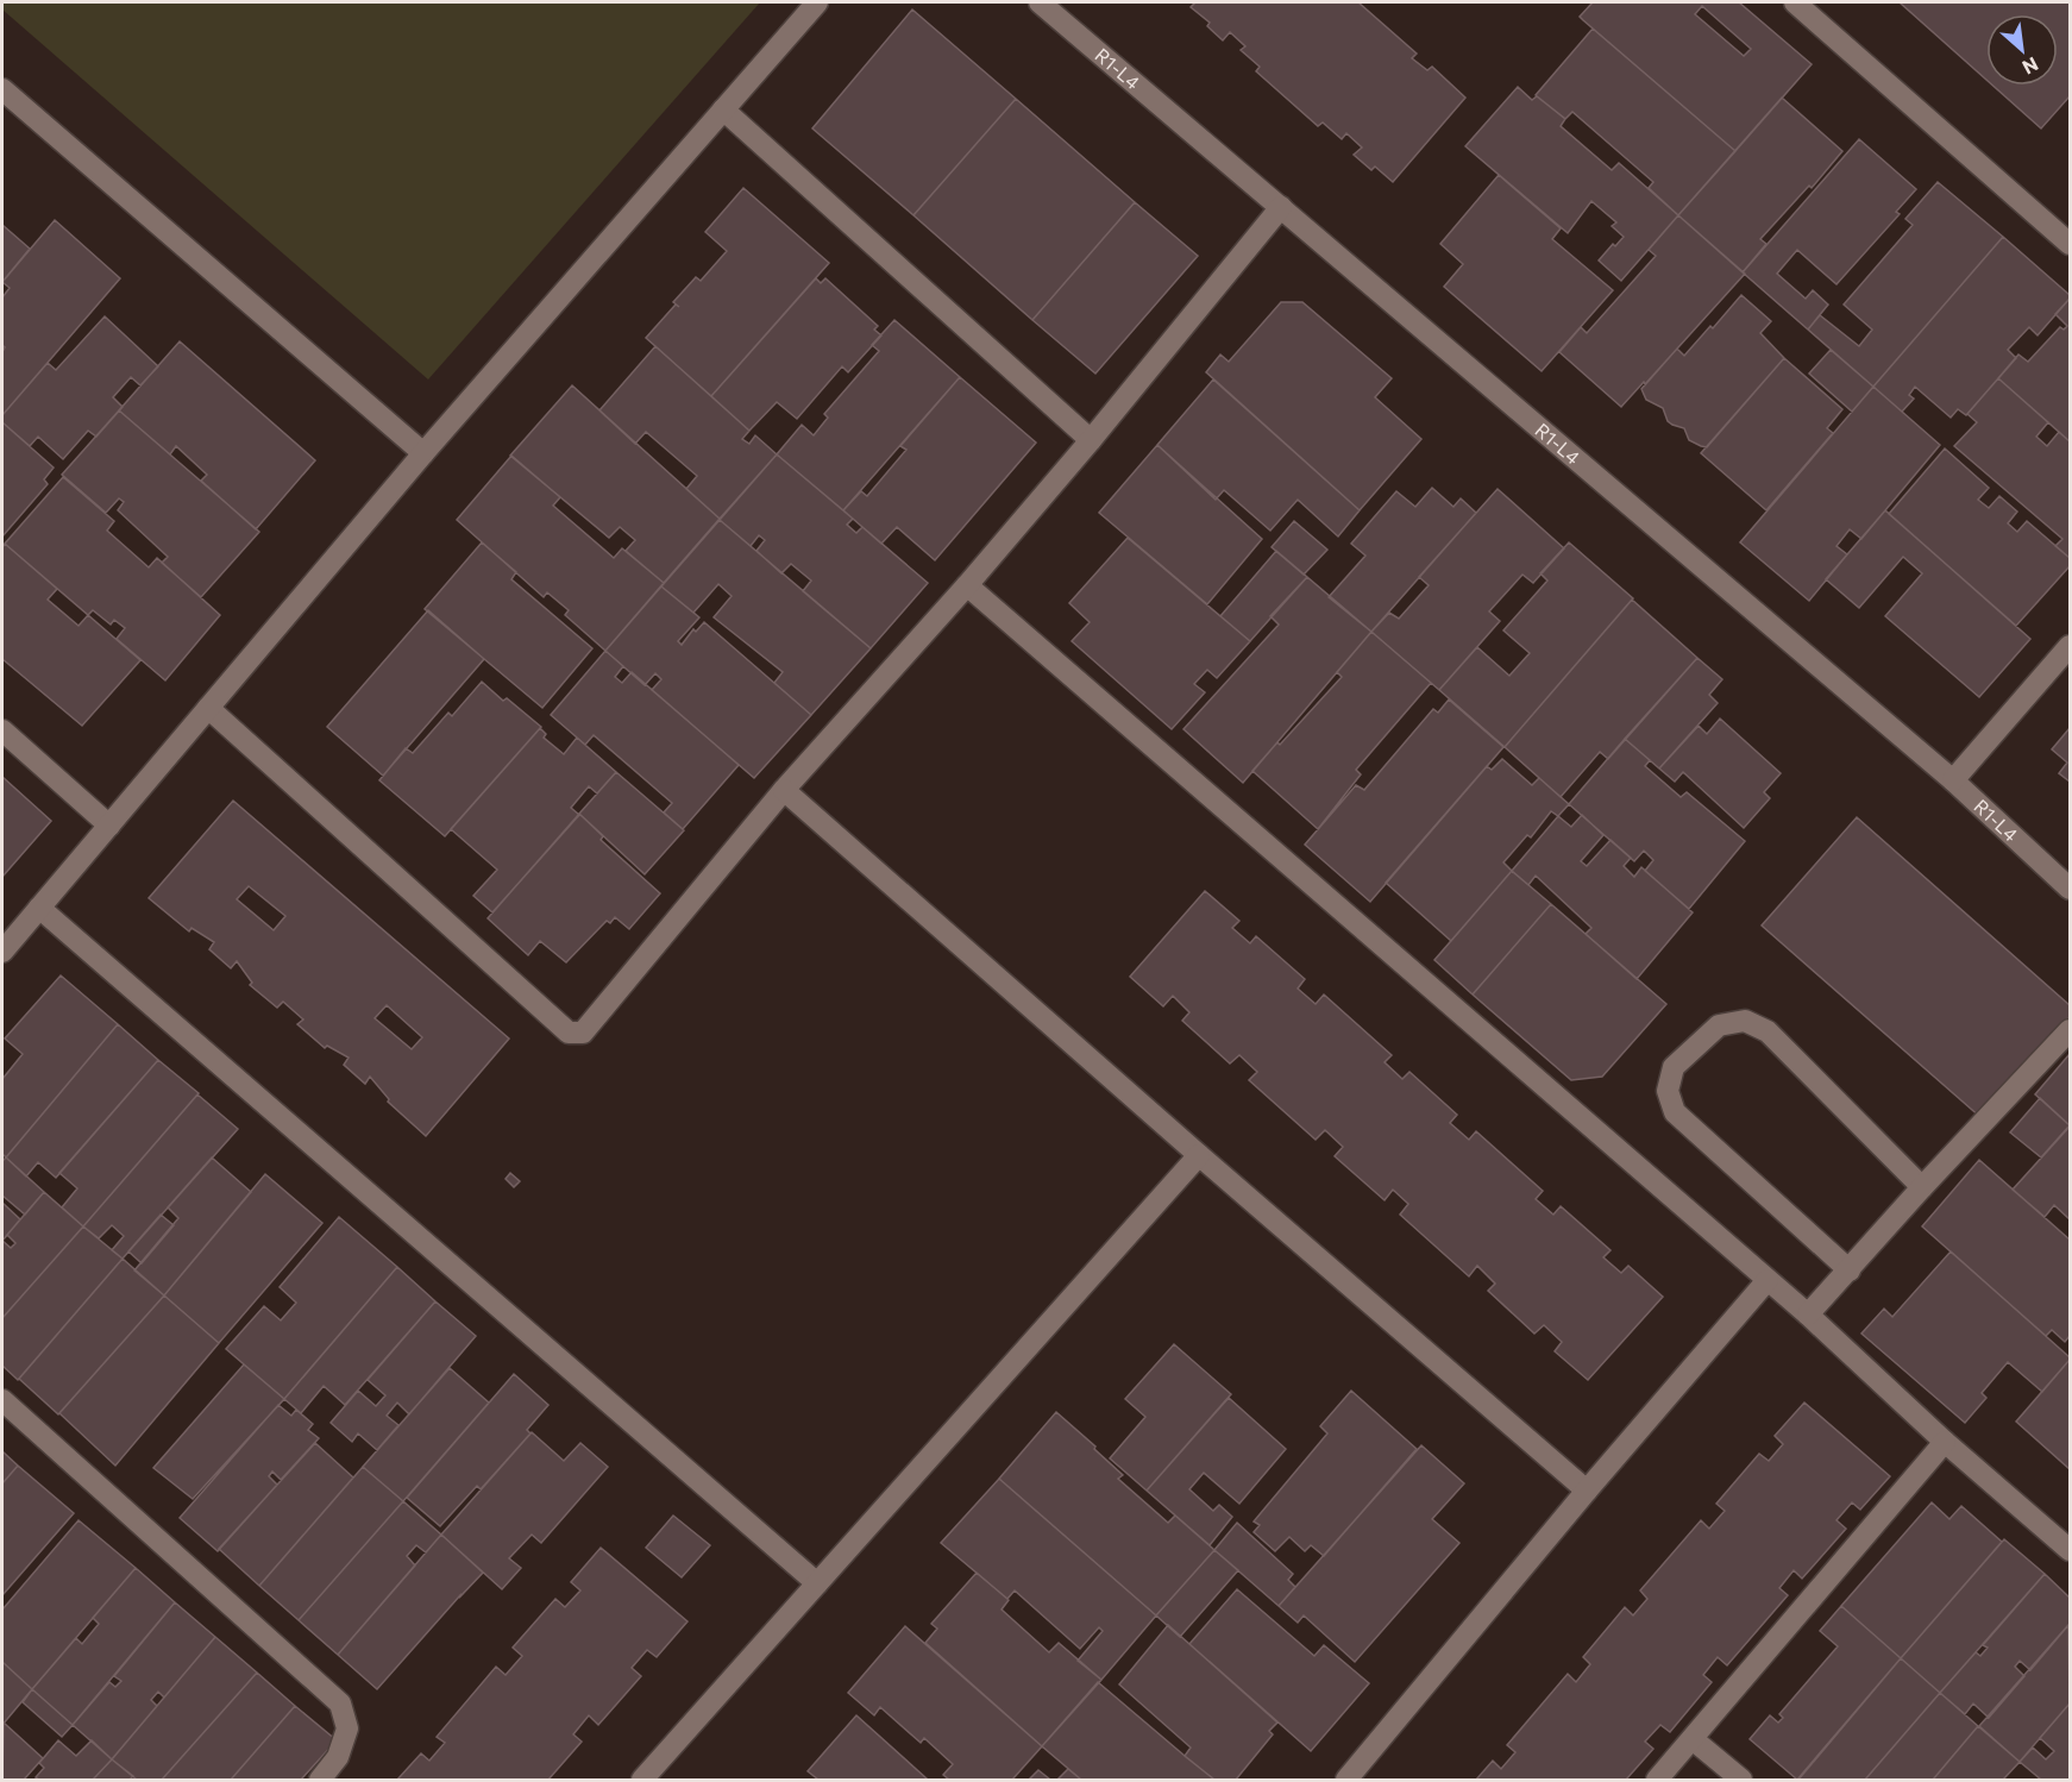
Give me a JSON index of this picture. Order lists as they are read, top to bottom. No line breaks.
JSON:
{"streets":{"street":["R1-L4"]},"north":"bottom right"}
